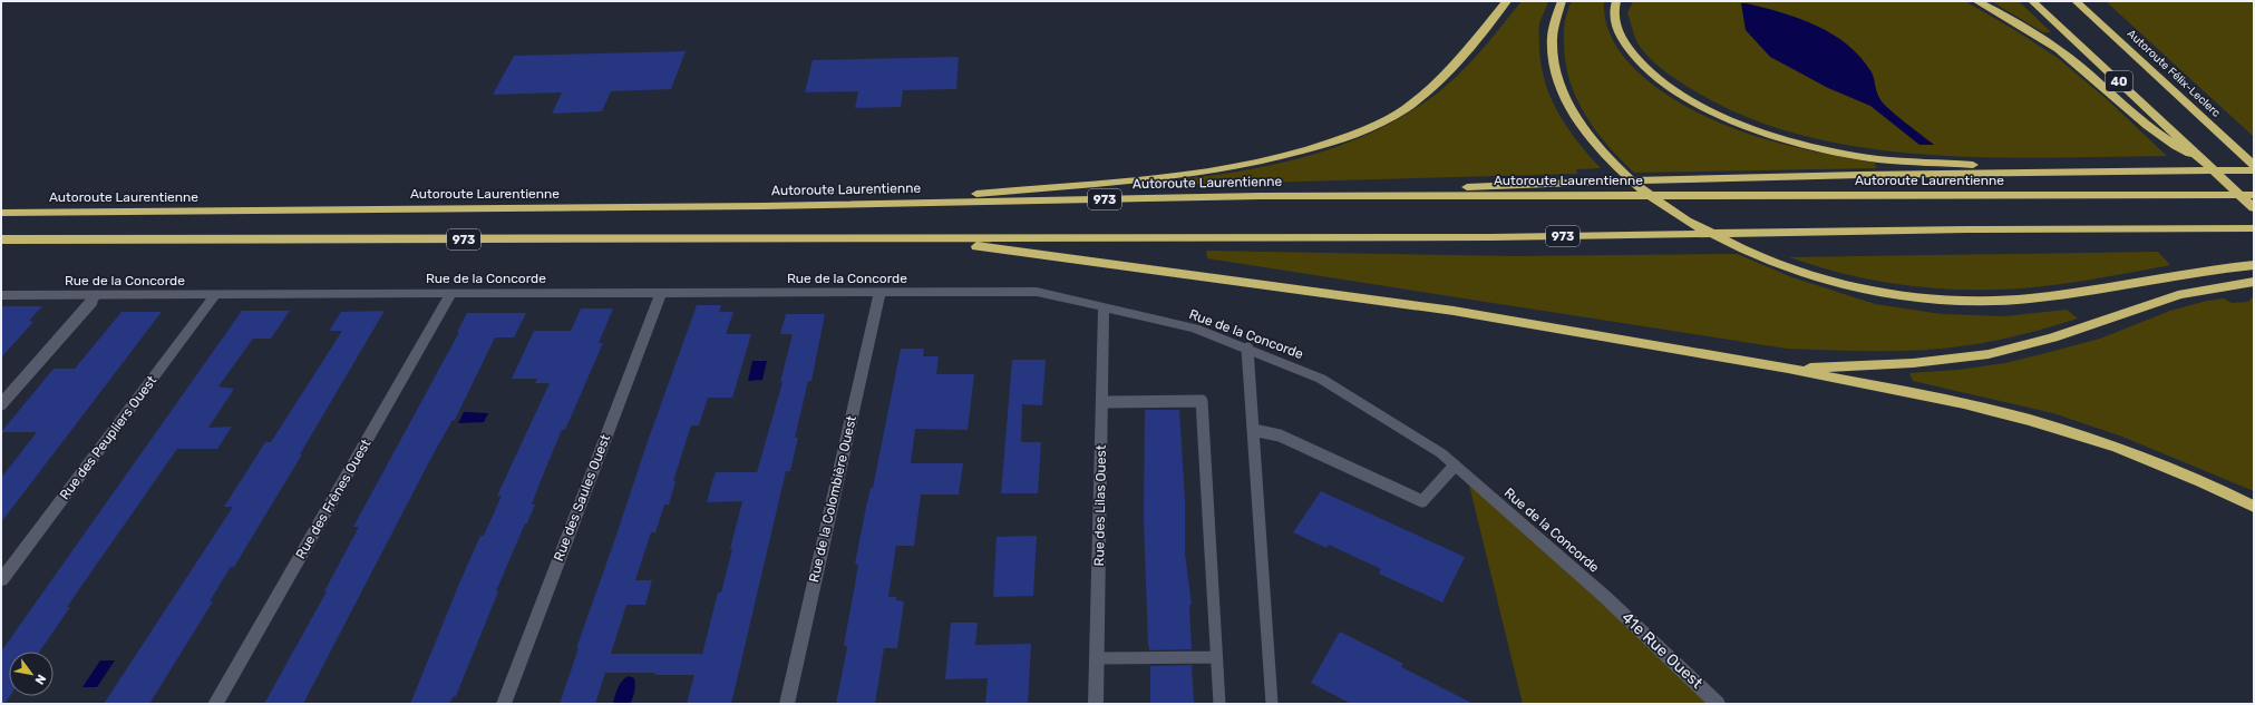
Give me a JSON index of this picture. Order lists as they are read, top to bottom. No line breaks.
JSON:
{"streets":{"highway":["Autoroute Félix-Leclerc","40","Autoroute Laurentienne","973"],"street":["Rue de la Concorde","Rue des Peupliers Ouest","Rue des Saules Ouest","Rue des Frênes Ouest","Rue de la Colombière Ouest","Rue des Lilas Ouest","41e Rue Ouest"]},"crossings":[["Rue de la Concorde","Rue des Peupliers Ouest"],["Rue de la Concorde","Rue des Saules Ouest"],["Rue de la Concorde","Rue des Frênes Ouest"],["Rue de la Concorde","Rue de la Colombière Ouest"],["Rue de la Concorde","Rue des Lilas Ouest"],["Rue de la Concorde","41e Rue Ouest"]],"north":"bottom right"}
